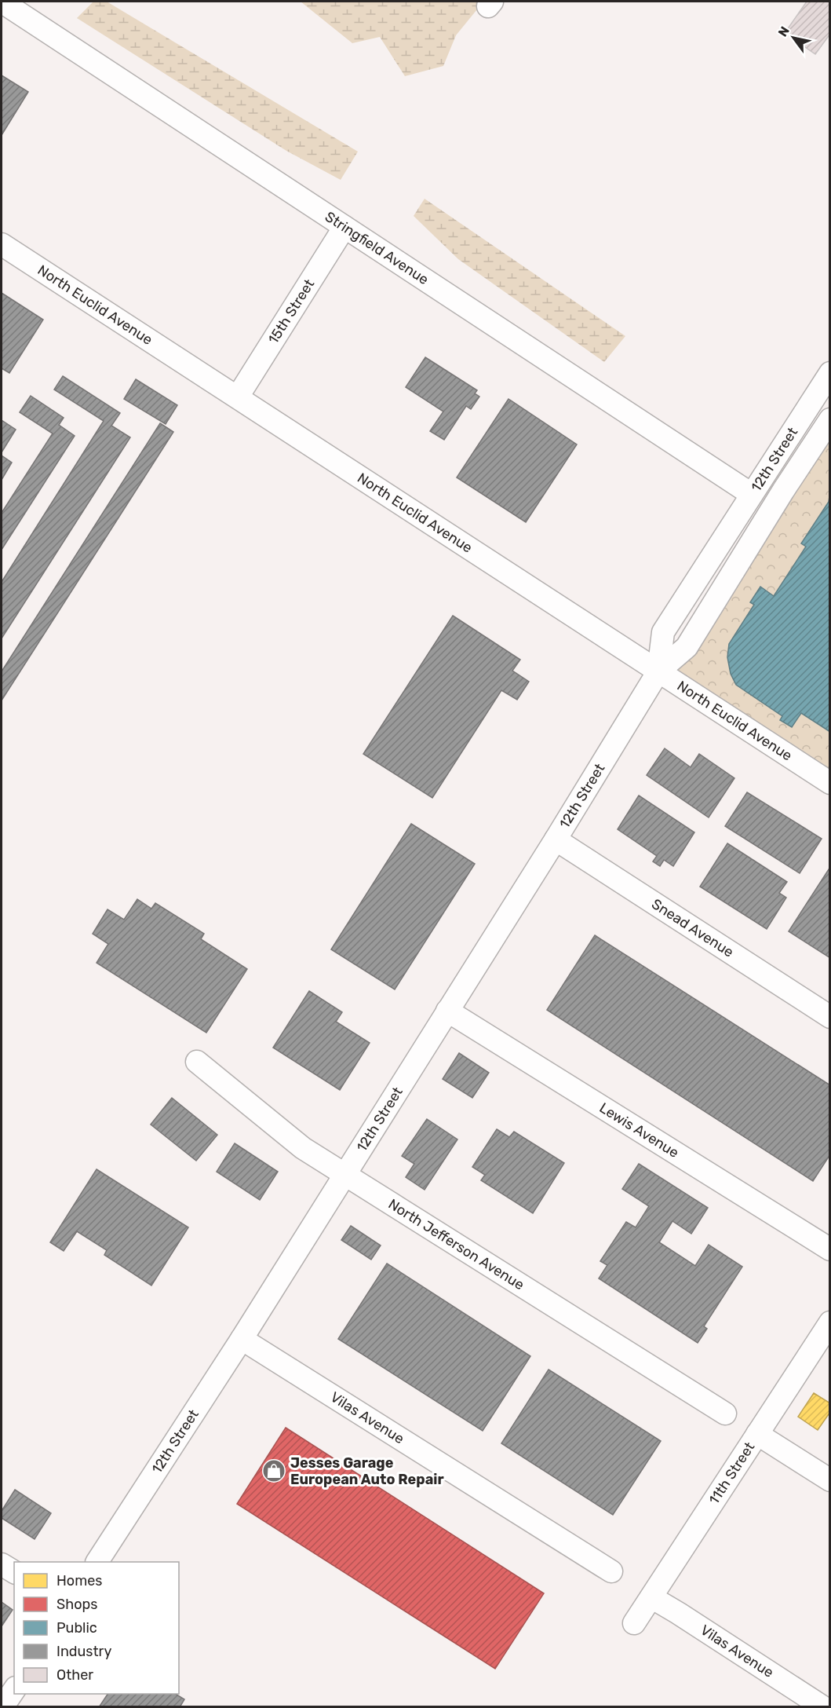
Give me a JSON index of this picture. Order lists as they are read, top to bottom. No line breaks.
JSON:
{"streets":{"street":["Stringfield Avenue","North Euclid Avenue","15th Street","12th Street","Snead Avenue","Lewis Avenue","North Jefferson Avenue","Vilas Avenue","11th Street"]},"crossings":[["Stringfield Avenue","15th Street"],["Stringfield Avenue","12th Street"],["North Euclid Avenue","15th Street"],["North Euclid Avenue","12th Street"],["12th Street","Snead Avenue"],["12th Street","Lewis Avenue"],["12th Street","North Jefferson Avenue"],["12th Street","Vilas Avenue"],["Vilas Avenue","11th Street"]],"places":{"shop":["Jesses Garage European Auto Repair"]},"legend":["Homes","Shops","Public","Industry","Other"],"north":"top left"}
